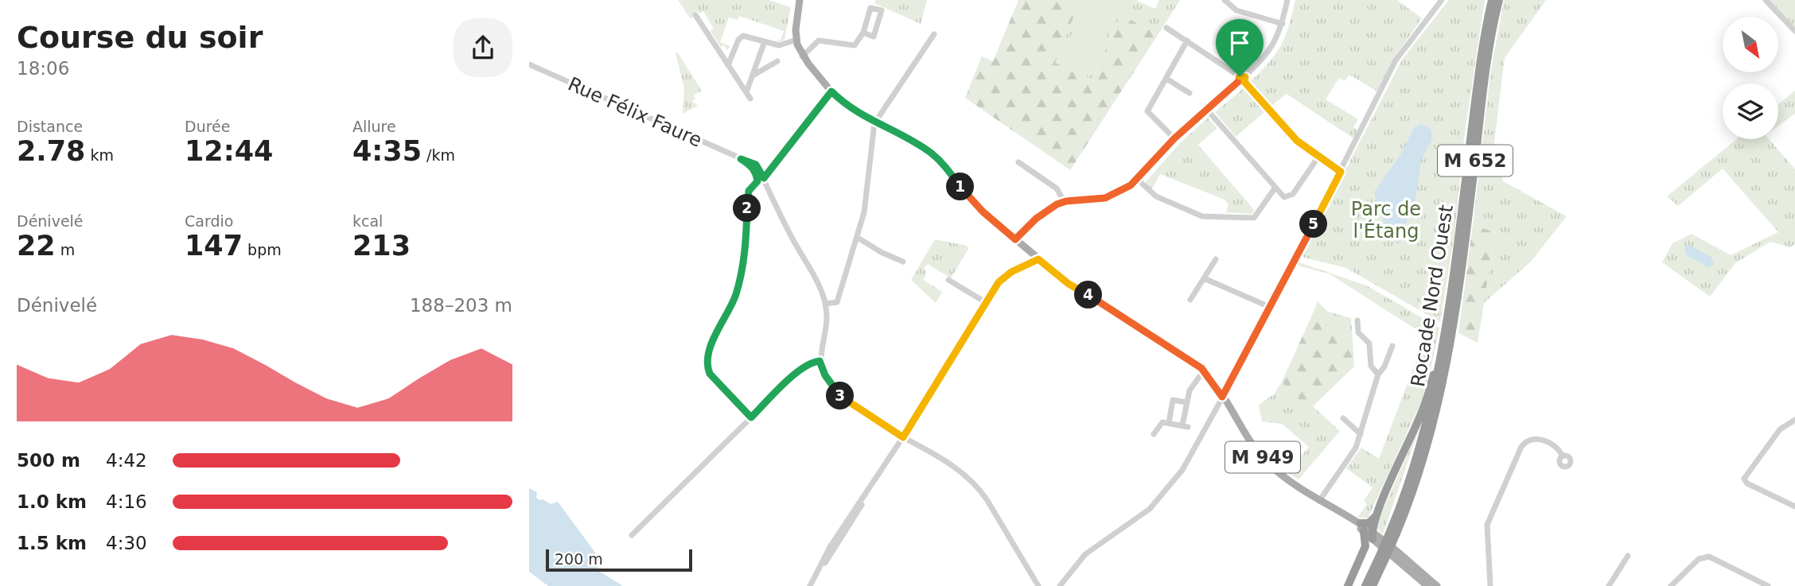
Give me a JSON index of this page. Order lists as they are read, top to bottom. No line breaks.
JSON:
{"streets":{"highway":["M 652","Rocade Nord Ouest"],"main road":["M 949"],"street":["Rue Félix Faure"]},"parks":["Parc de l'Étang"],"scale_bar":"200 m","north":"bottom right","page":{"heading":["Course du soir","18:06"],"stats":[["Distance","2.78 km"],["Durée","12:44"],["Allure","4:35 /km"],["Dénivelé","22 m"],["Cardio","147 bpm"],["kcal","213"]],"pins":["1","2","5","4","3"],"chart":["Dénivelé","188–203 m"],"list":[{"name":"500 m","note":"4:42"},{"name":"1.0 km","note":"4:16"},{"name":"1.5 km","note":"4:30"}],"scale":"200 m"}}
